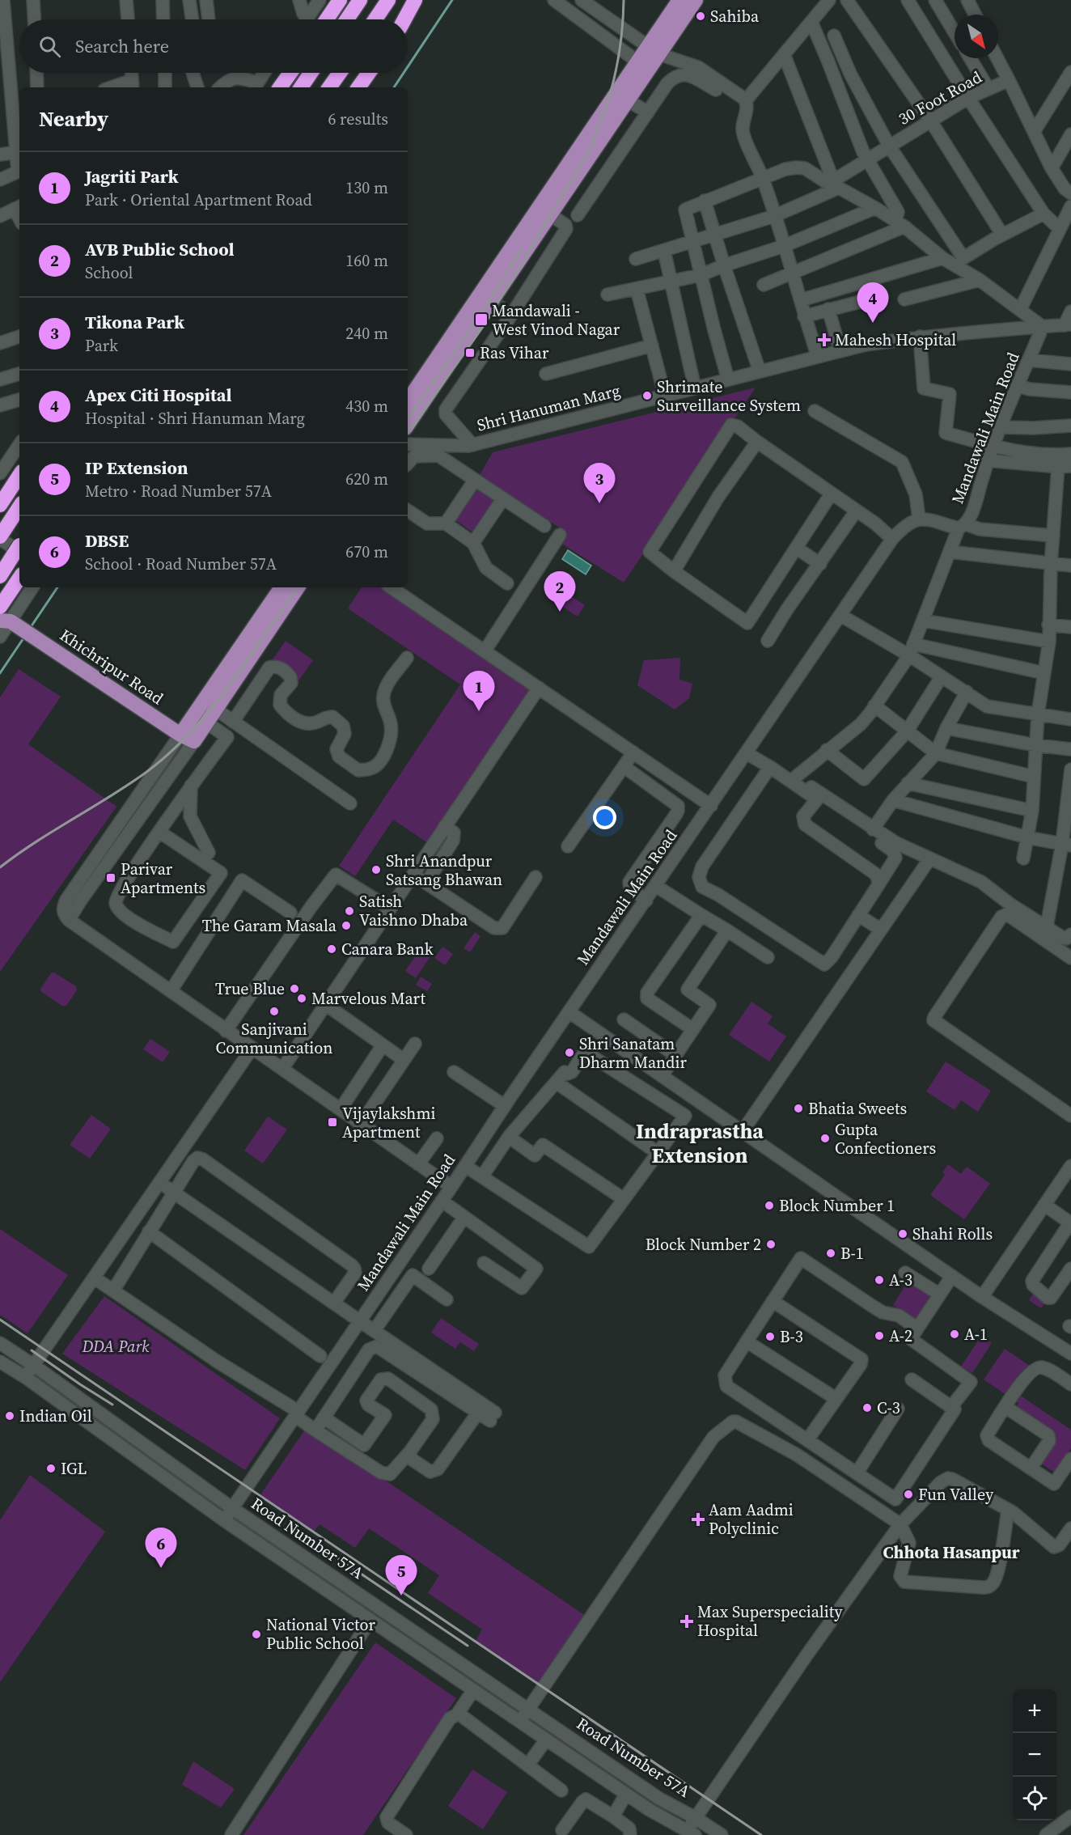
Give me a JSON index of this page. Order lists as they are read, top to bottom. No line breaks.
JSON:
{"streets":{"main road":["Khichripur Road"],"street":["30 Foot Road","Shri Hanuman Marg","Mandawali Main Road","Road Number 57A"]},"crossings":[["Shri Hanuman Marg","Mandawali Main Road"],["Mandawali Main Road","Road Number 57A"]],"districts":["Indraprastha Extension","Chhota Hasanpur"],"parks":["DDA Park"],"places":{"other":["Sahiba","Shrimate Surveillance System","Shri Anandpur Satsang Bhawan","Satish Vaishno Dhaba","The Garam Masala","Canara Bank","True Blue","Marvelous Mart","Sanjivani Communication","Shri Sanatam Dharm Mandir","Bhatia Sweets","Gupta Confectioners","Block Number 1","Shahi Rolls","Block Number 2","B-1","A-3","A-1","A-2","B-3","C-3","Indian Oil","IGL","Fun Valley","National Victor Public School"],"transit":["Mandawali - West Vinod Nagar","Ras Vihar","Parivar Apartments","Vijaylakshmi Apartment"],"health":["Mahesh Hospital","Aam Aadmi Polyclinic","Max Superspeciality Hospital"]},"north":"bottom right","page":{"search":"Search here","heading":["Nearby","6 results"],"list":[{"mark":"1","name":"Jagriti Park","note":"Park · Oriental Apartment Road","value":"130 m"},{"mark":"2","name":"AVB Public School","note":"School","value":"160 m"},{"mark":"3","name":"Tikona Park","note":"Park","value":"240 m"},{"mark":"4","name":"Apex Citi Hospital","note":"Hospital · Shri Hanuman Marg","value":"430 m"},{"mark":"5","name":"IP Extension","note":"Metro · Road Number 57A","value":"620 m"},{"mark":"6","name":"DBSE","note":"School · Road Number 57A","value":"670 m"}],"pins":["4","3","2","1","6","5"],"map_buttons":["+","−"]}}
